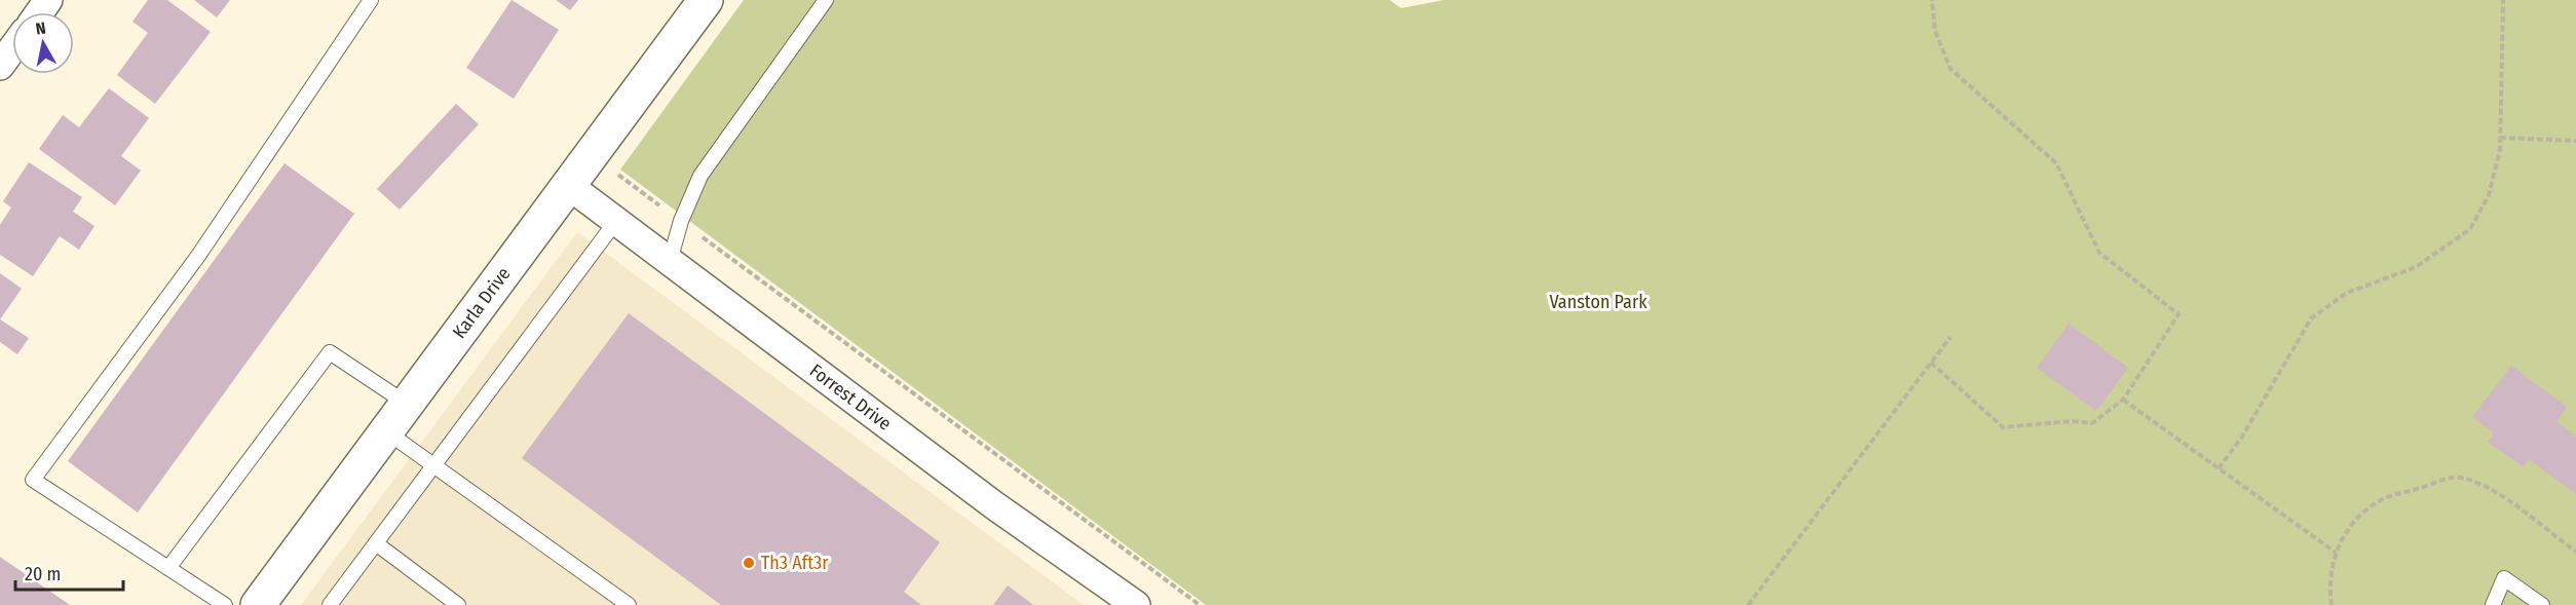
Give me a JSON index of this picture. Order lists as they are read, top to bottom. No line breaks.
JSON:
{"streets":{"street":["Karla Drive","Forrest Drive"]},"crossings":[["Karla Drive","Forrest Drive"]],"parks":["Vanston Park"],"places":["Th3 Aft3r"],"scale_bar":"20 m","north":"top"}
